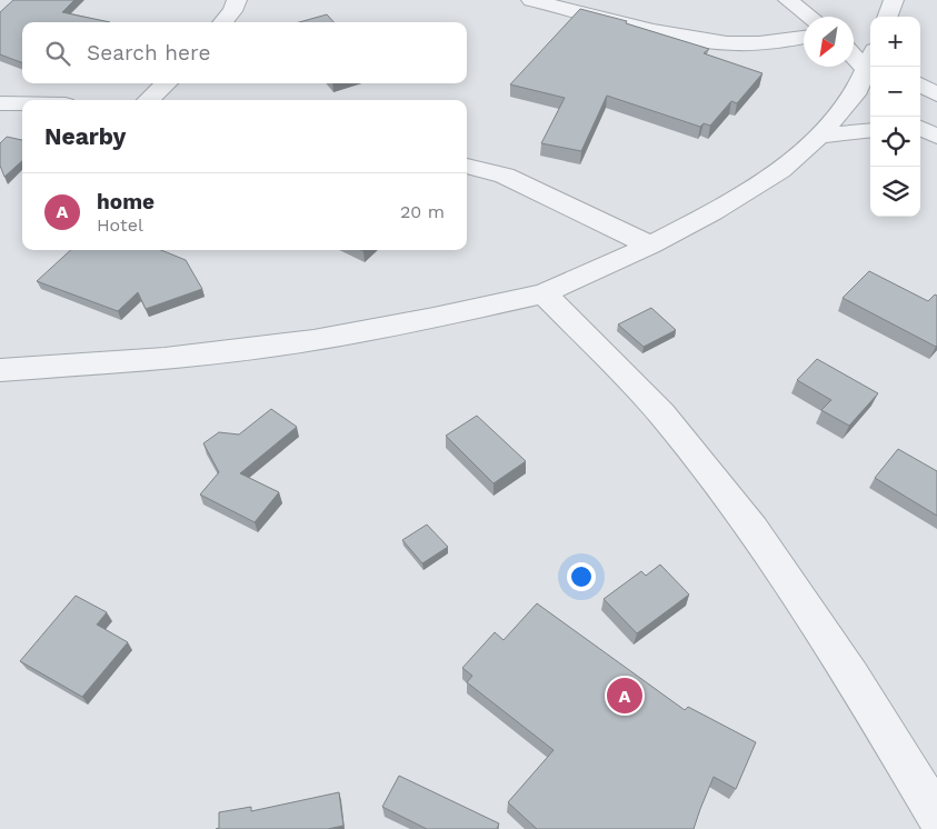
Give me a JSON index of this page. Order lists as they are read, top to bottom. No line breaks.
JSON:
{"north":"bottom left","page":{"map_buttons":["+","−"],"search":"Search here","heading":"Nearby","list":[{"mark":"A","name":"home","note":"Hotel","value":"20 m"}],"pins":"A"}}
